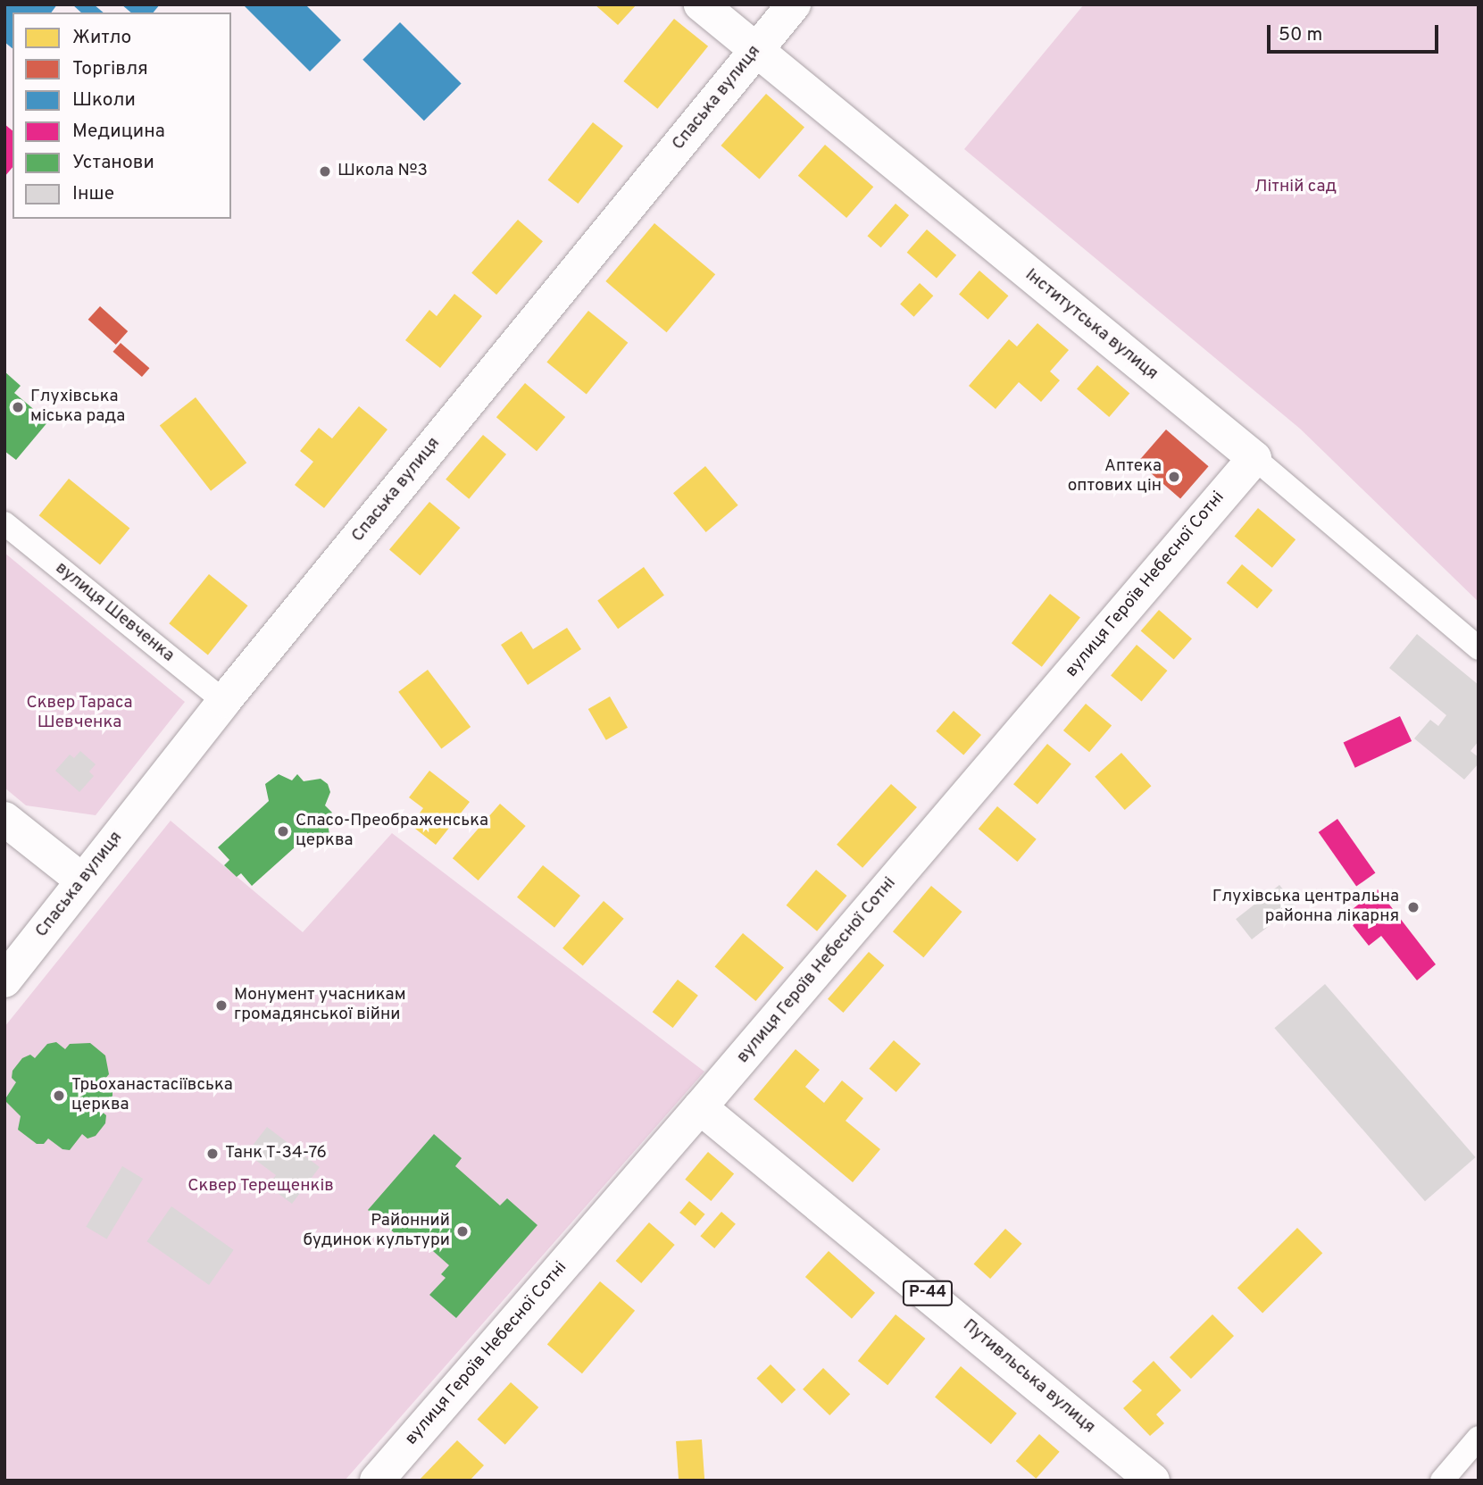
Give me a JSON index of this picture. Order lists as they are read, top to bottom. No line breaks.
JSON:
{"streets":{"street":["Спаська вулиця","Інститутська вулиця","вулиця Героїв Небесної Сотні","вулиця Шевченка","Р-44","Путивльська вулиця"]},"crossings":[["Спаська вулиця","Інститутська вулиця"],["Спаська вулиця","вулиця Шевченка"],["Інститутська вулиця","вулиця Героїв Небесної Сотні"],["вулиця Героїв Небесної Сотні","Путивльська вулиця"]],"parks":["Літній сад","Сквер Тараса Шевченка","Сквер Терещенків"],"places":["Школа №3","Глухівська міська рада","Аптека оптових цін","Спасо-Преображенська церква","Глухівська центральна районна лікарня","Монумент учасникам громадянської війни","Трьоханастасіївська церква","Танк Т-34-76","Районний будинок культури"],"legend":["Житло","Торгівля","Школи","Медицина","Установи","Інше"],"scale_bar":"50 m"}
